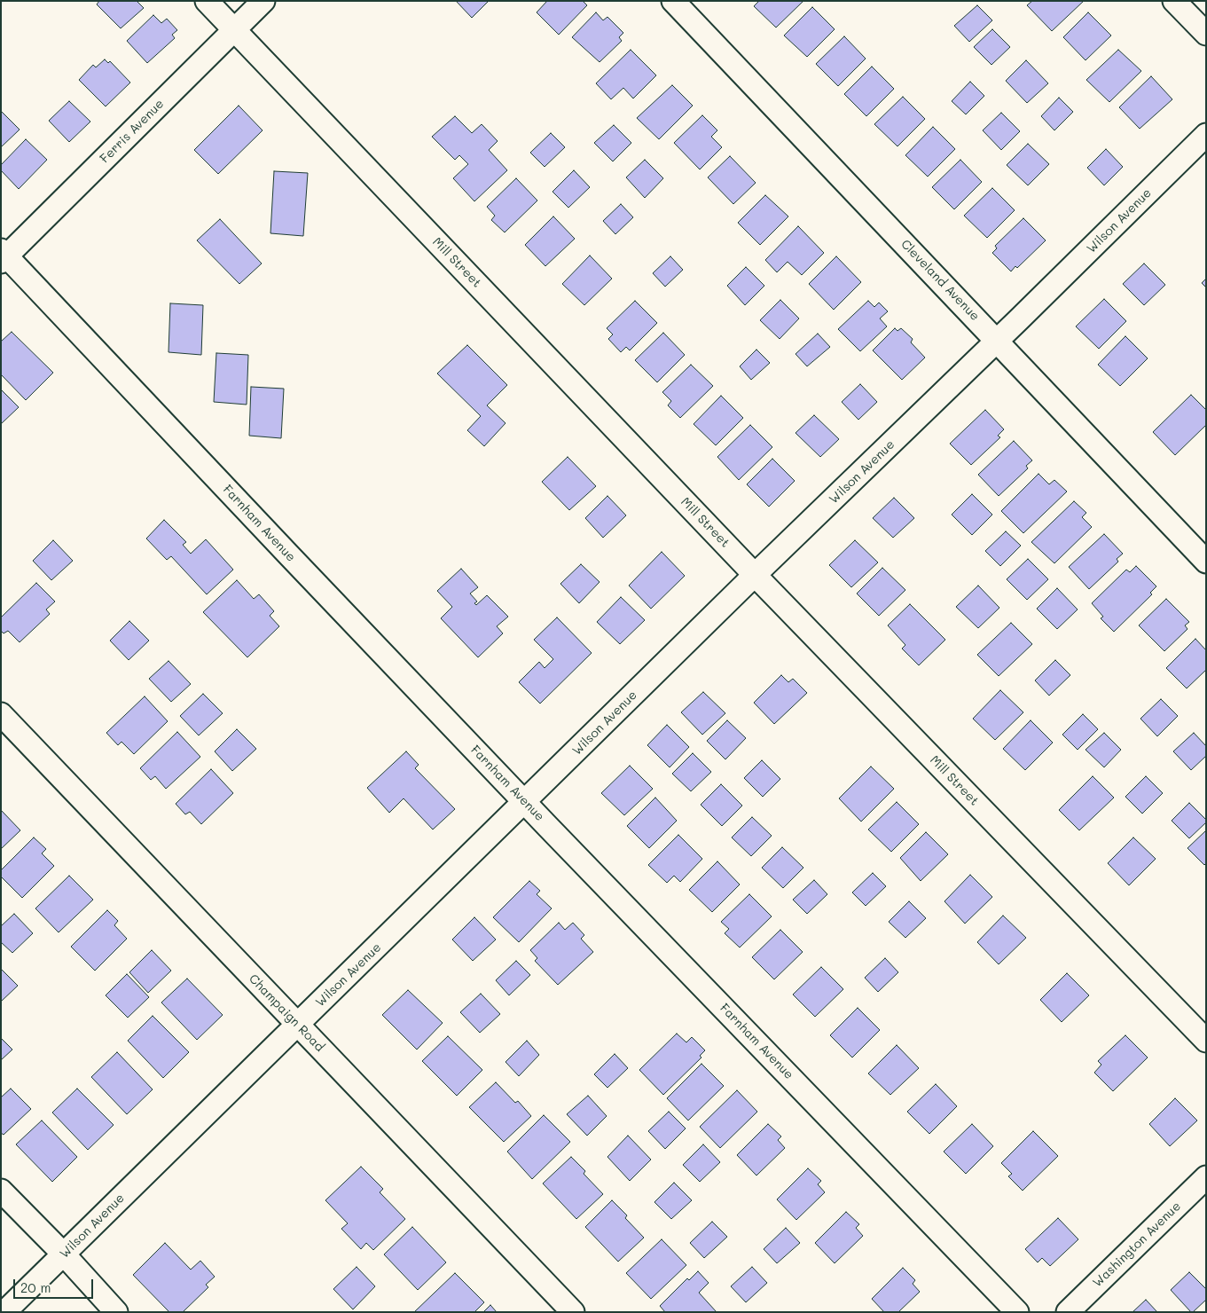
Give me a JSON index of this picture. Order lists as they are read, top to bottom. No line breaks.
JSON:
{"streets":{"street":["Ferris Avenue","Wilson Avenue","Mill Street","Cleveland Avenue","Farnham Avenue","Champaign Road","Washington Avenue"]},"crossings":[["Ferris Avenue","Mill Street"],["Ferris Avenue","Farnham Avenue"],["Wilson Avenue","Mill Street"],["Wilson Avenue","Cleveland Avenue"],["Wilson Avenue","Farnham Avenue"],["Wilson Avenue","Champaign Road"]],"scale_bar":"20 m"}
